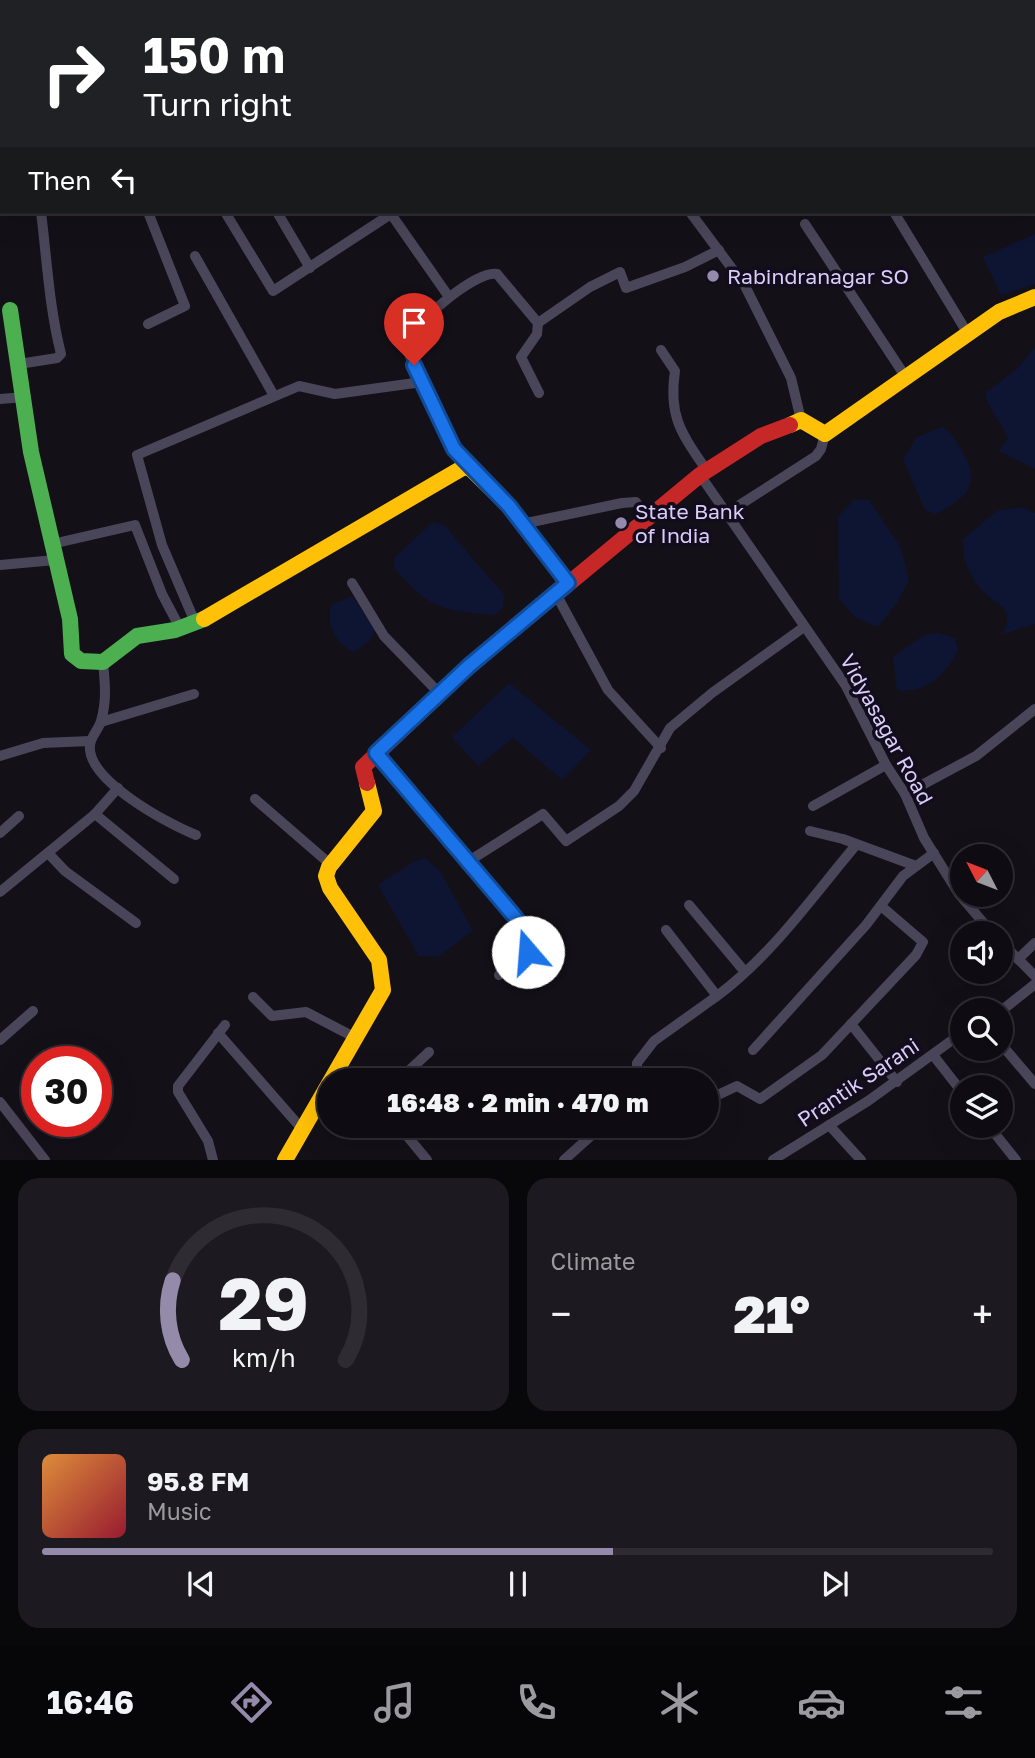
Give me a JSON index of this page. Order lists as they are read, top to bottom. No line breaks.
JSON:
{"streets":{"street":["Vidyasagar Road","Prantik Sarani"]},"places":["Rabindranagar SO","State Bank of India"],"north":"top left","page":{"turn":["150 m","Turn right"],"then":"Then","limit":"30","trip":"16:48 · 2 min · 470 m","tile":"Climate","heat":["−","21°","+"],"song":["95.8 FM","Music"],"tabs":"16:46","gauge":["29","km/h"]}}
